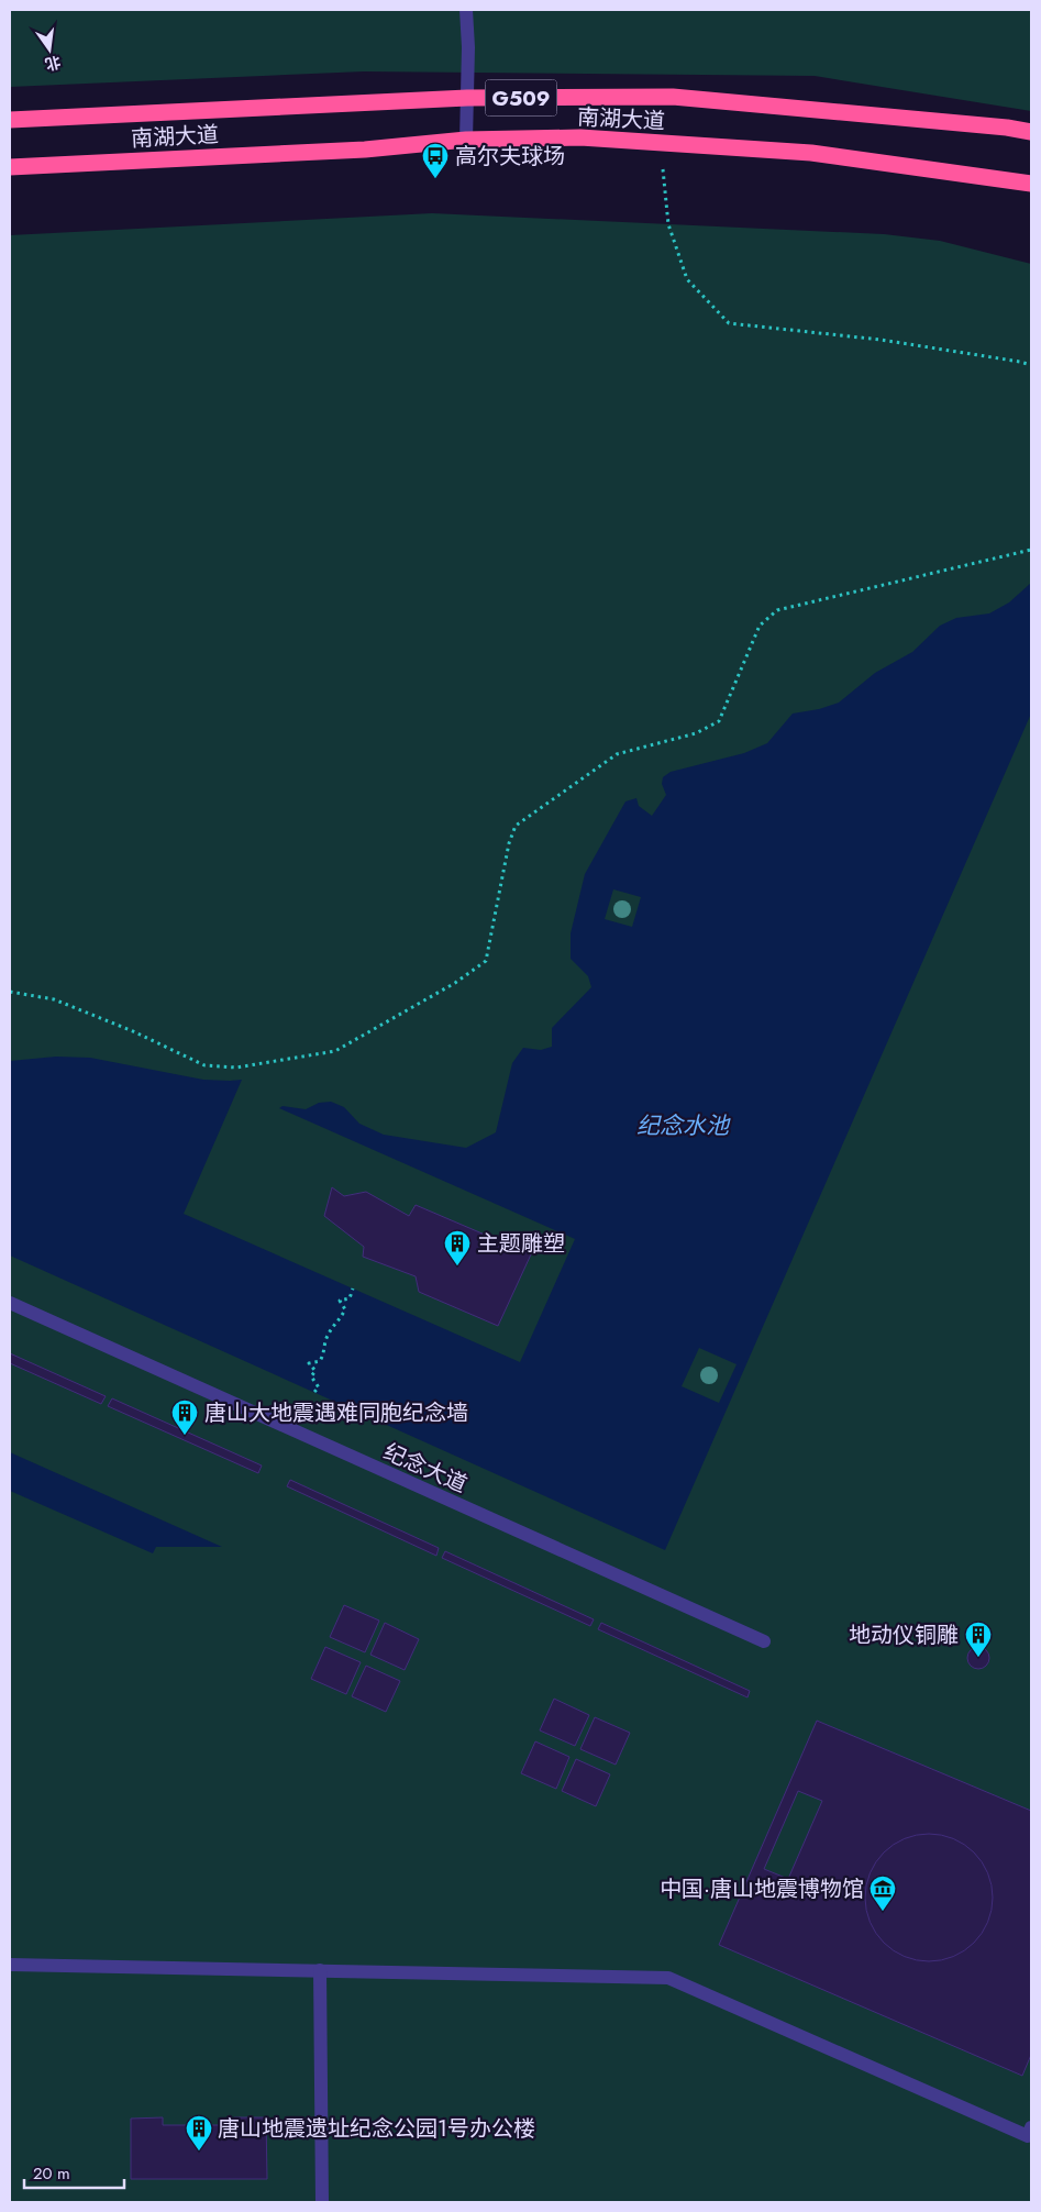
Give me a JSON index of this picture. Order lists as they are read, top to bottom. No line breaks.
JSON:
{"streets":{"highway":["G509","南湖大道"],"street":["纪念大道"]},"water":["纪念水池"],"places":{"bus stop":["高尔夫球场"],"building":["主题雕塑","唐山大地震遇难同胞纪念墙","地动仪铜雕","唐山地震遗址纪念公园1号办公楼"],"museum":["中国·唐山地震博物馆"]},"scale_bar":"20 m","north":"bottom"}
